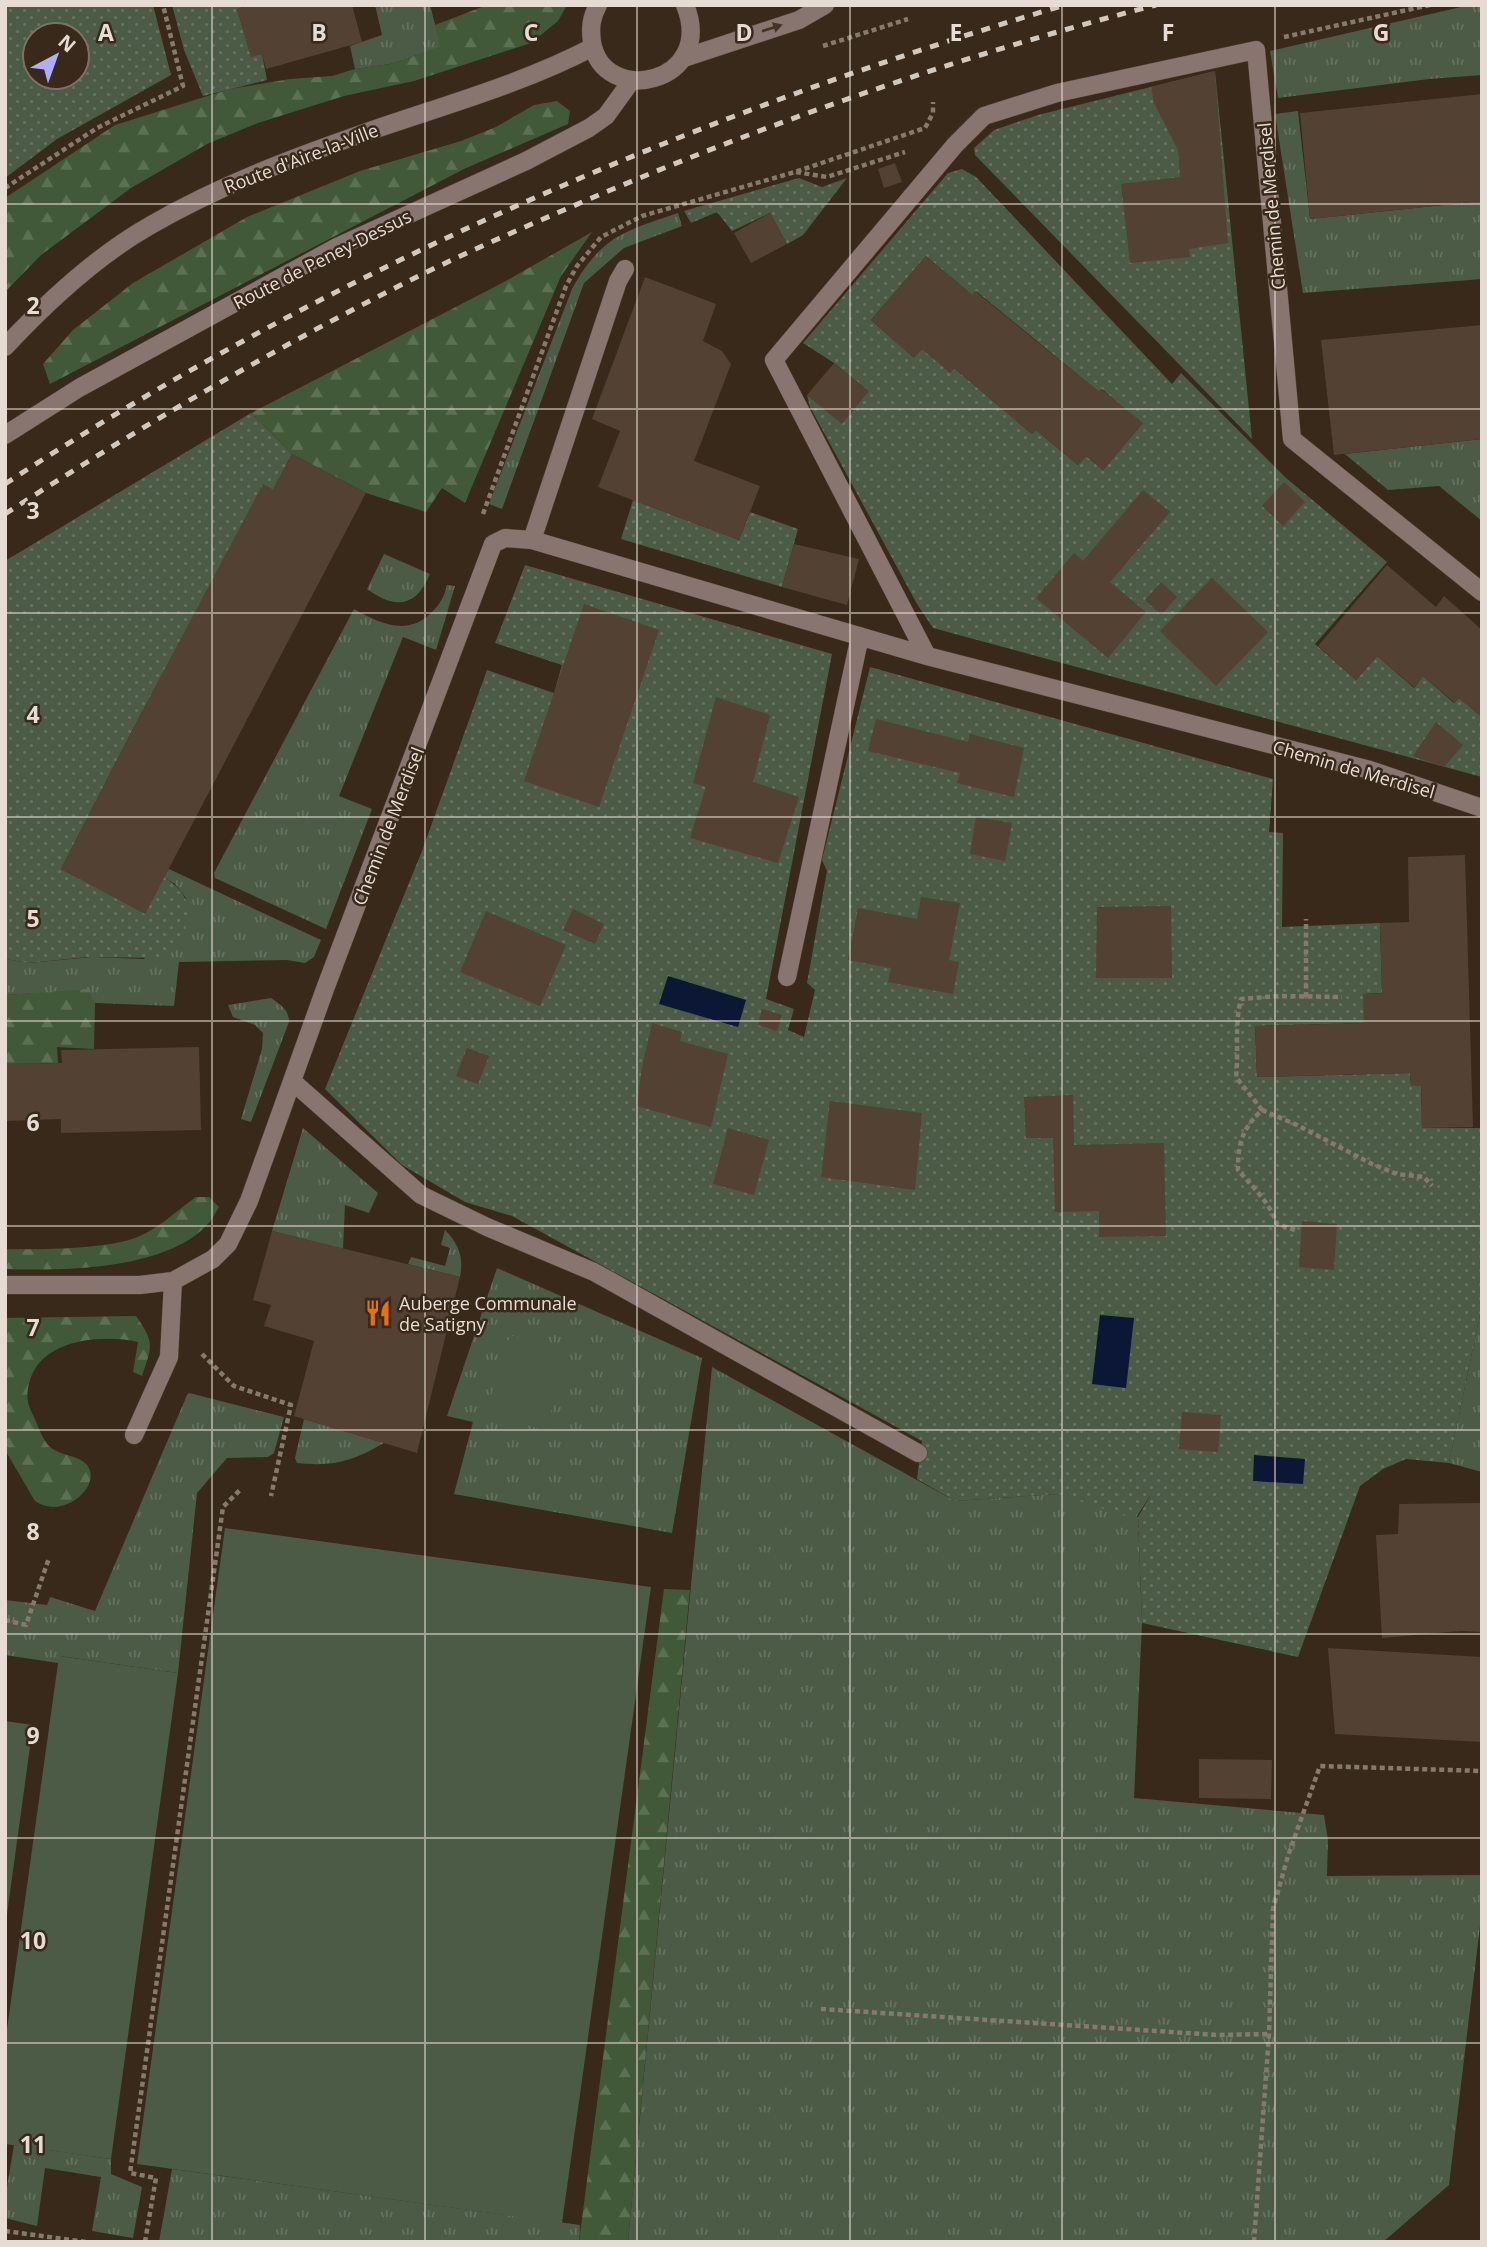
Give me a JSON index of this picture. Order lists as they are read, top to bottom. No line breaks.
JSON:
{"streets":{"street":["Route d'Aire-la-Ville","Chemin de Merdisel","Route de Peney-Dessus"]},"places":{"restaurant":["Auberge Communale de Satigny"]},"north":"top right","grid":{"columns":["A","B","C","D","E","F","G"],"rows":["2","3","4","5","6","7","8","9","10","11"]}}
